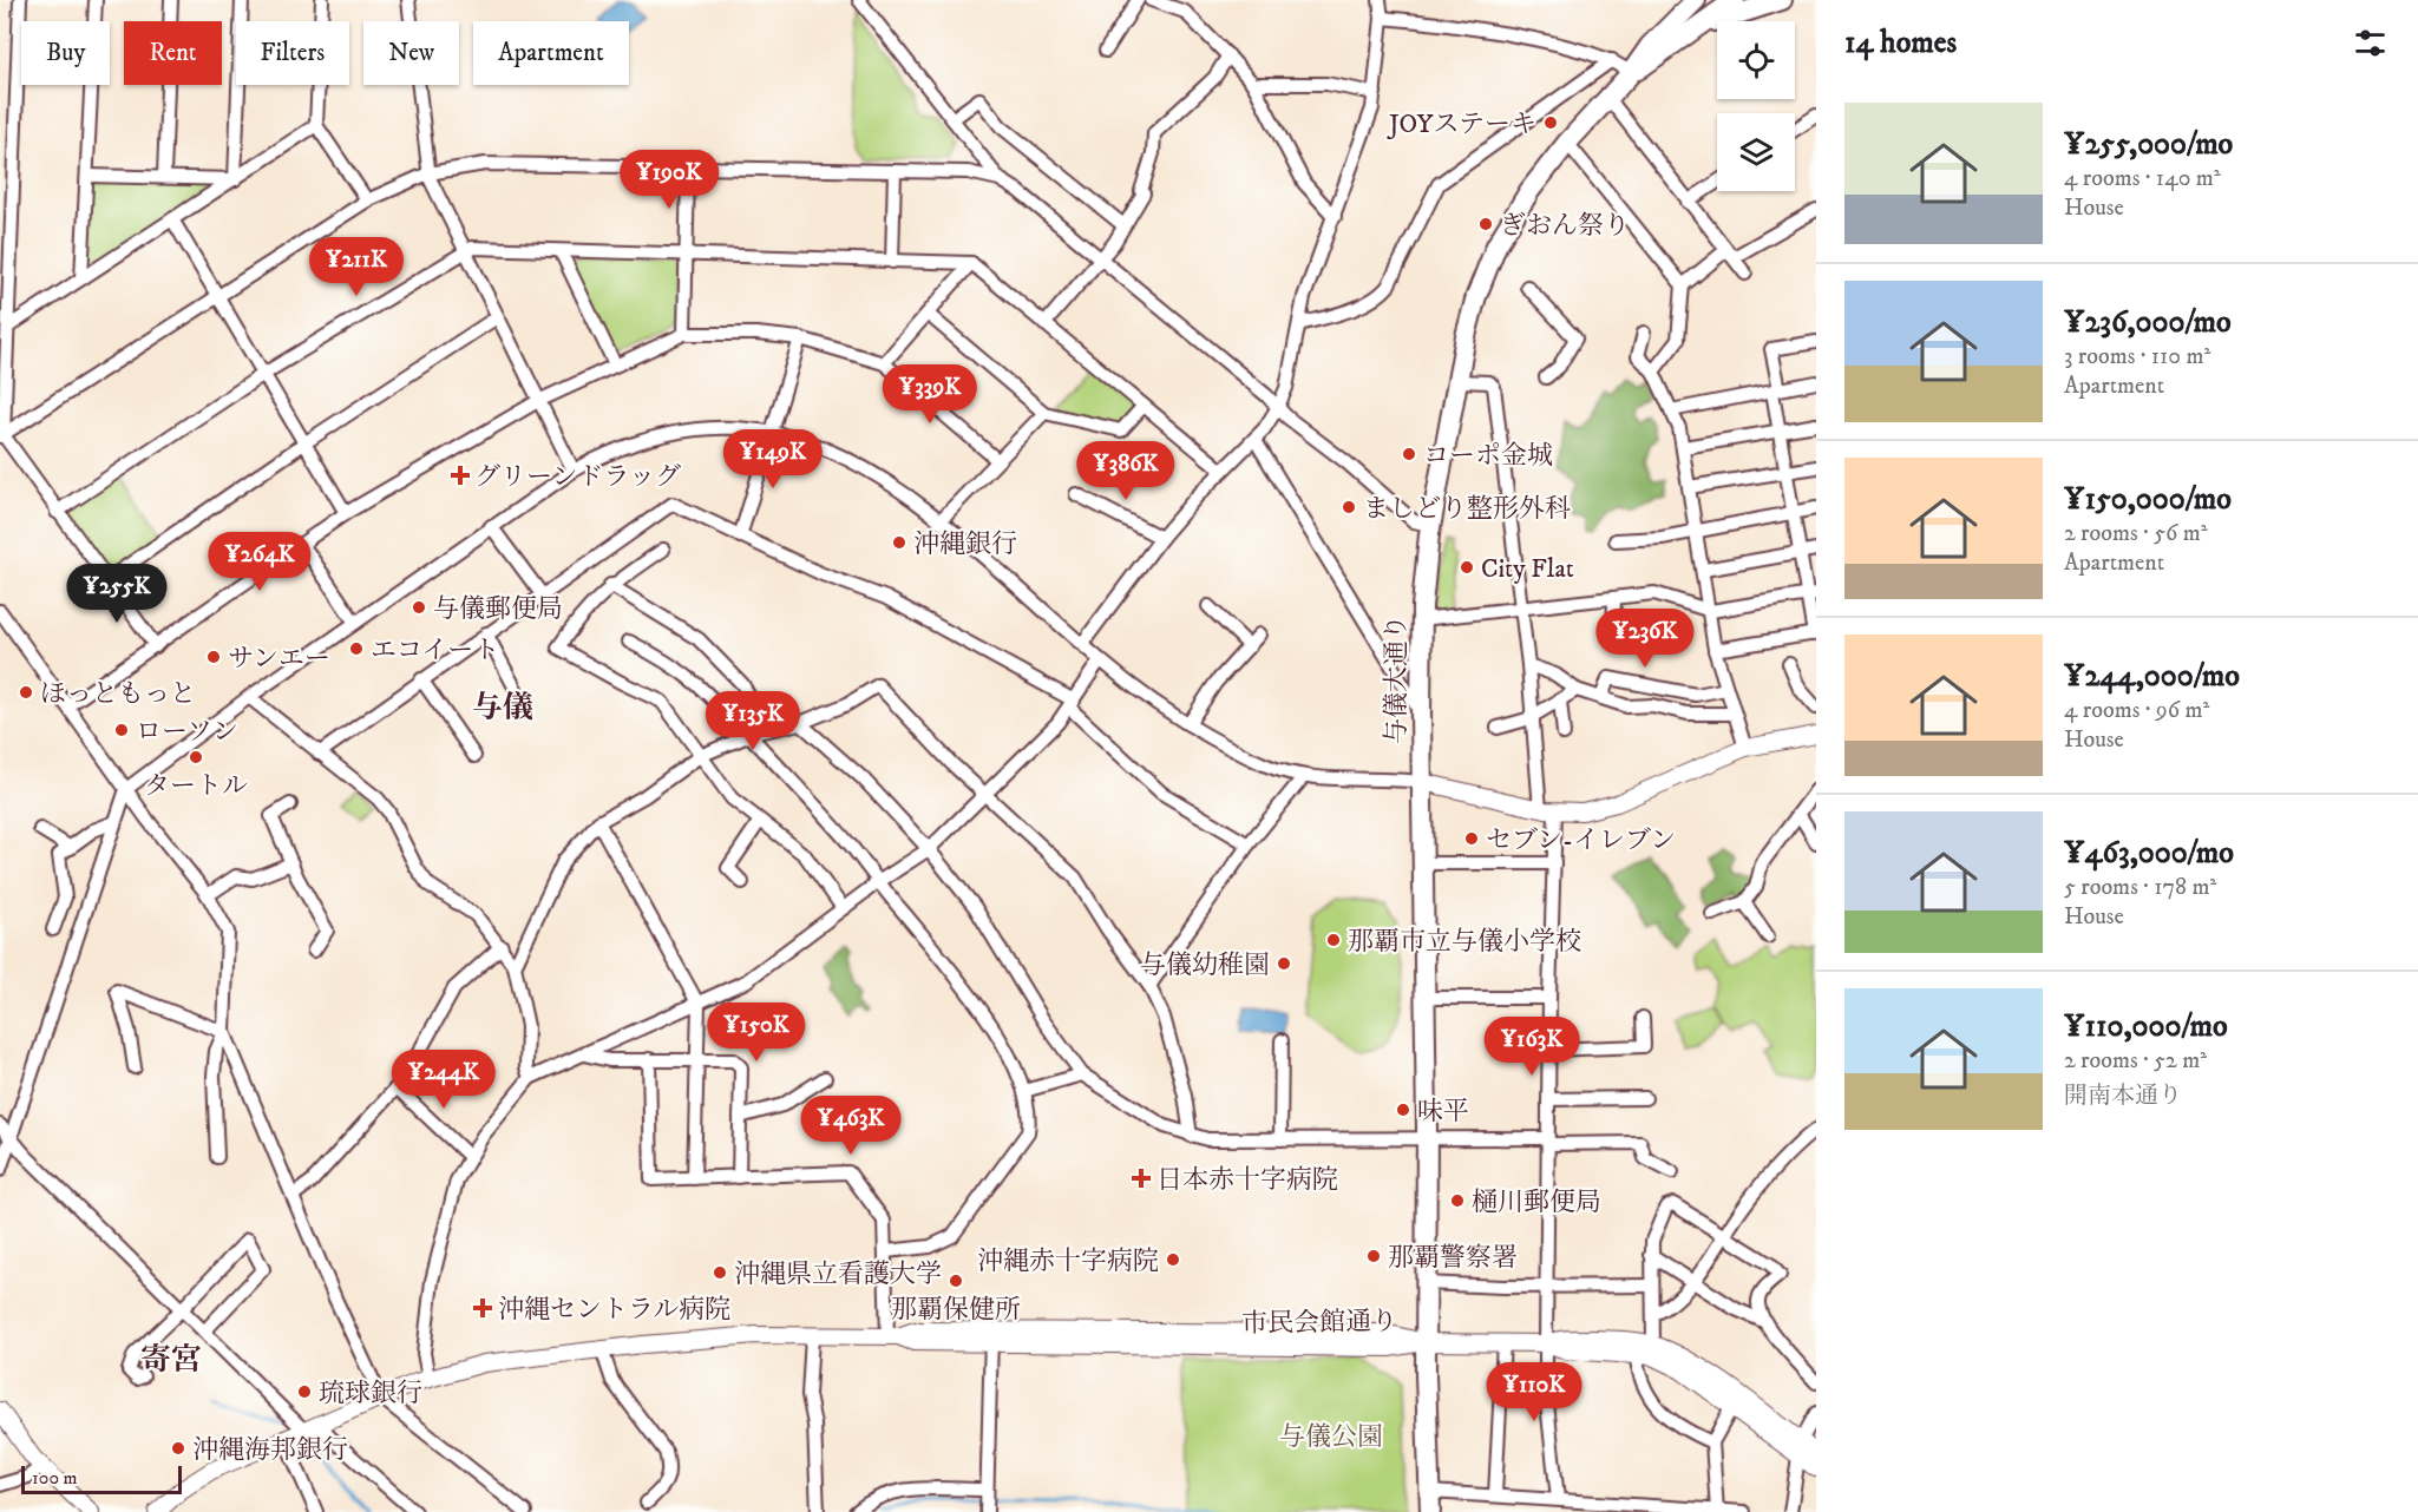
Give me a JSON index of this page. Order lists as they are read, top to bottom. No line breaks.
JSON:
{"streets":{"highway":["与儀大通り"],"main road":["市民会館通り"]},"crossings":[["与儀大通り","市民会館通り"]],"districts":["与儀","寄宮"],"parks":["与儀公園"],"places":{"other":["JOYステーキ","ぎおん祭り","コーポ金城","ましどり整形外科","沖縄銀行","City Flat","与儀郵便局","エコイート","サンエー","ほっともっと","ローソン","タートル","セブン-イレブン","那覇市立与儀小学校","与儀幼稚園","味平","樋川郵便局","那覇警察署","沖縄赤十字病院","沖縄県立看護大学","那覇保健所","琉球銀行","沖縄海邦銀行"],"health":["グリーンドラッグ","日本赤十字病院","沖縄セントラル病院"]},"scale_bar":"100 m","page":{"heading":"14 homes","chip":["Buy","Rent","Filters","New","Apartment"],"list":[{"name":"¥255,000/mo","note":"4 rooms · 140 m² · House"},{"name":"¥236,000/mo","note":"3 rooms · 110 m² · Apartment"},{"name":"¥150,000/mo","note":"2 rooms · 56 m² · Apartment"},{"name":"¥244,000/mo","note":"4 rooms · 96 m² · House"},{"name":"¥463,000/mo","note":"5 rooms · 178 m² · House"},{"name":"¥110,000/mo","note":"2 rooms · 52 m² · 開南本通り"}],"price":["¥190K","¥211K","¥339K","¥149K","¥386K","¥264K","¥255K","¥236K","¥135K","¥150K","¥163K","¥244K","¥463K","¥110K"],"scale":"100 m"}}
